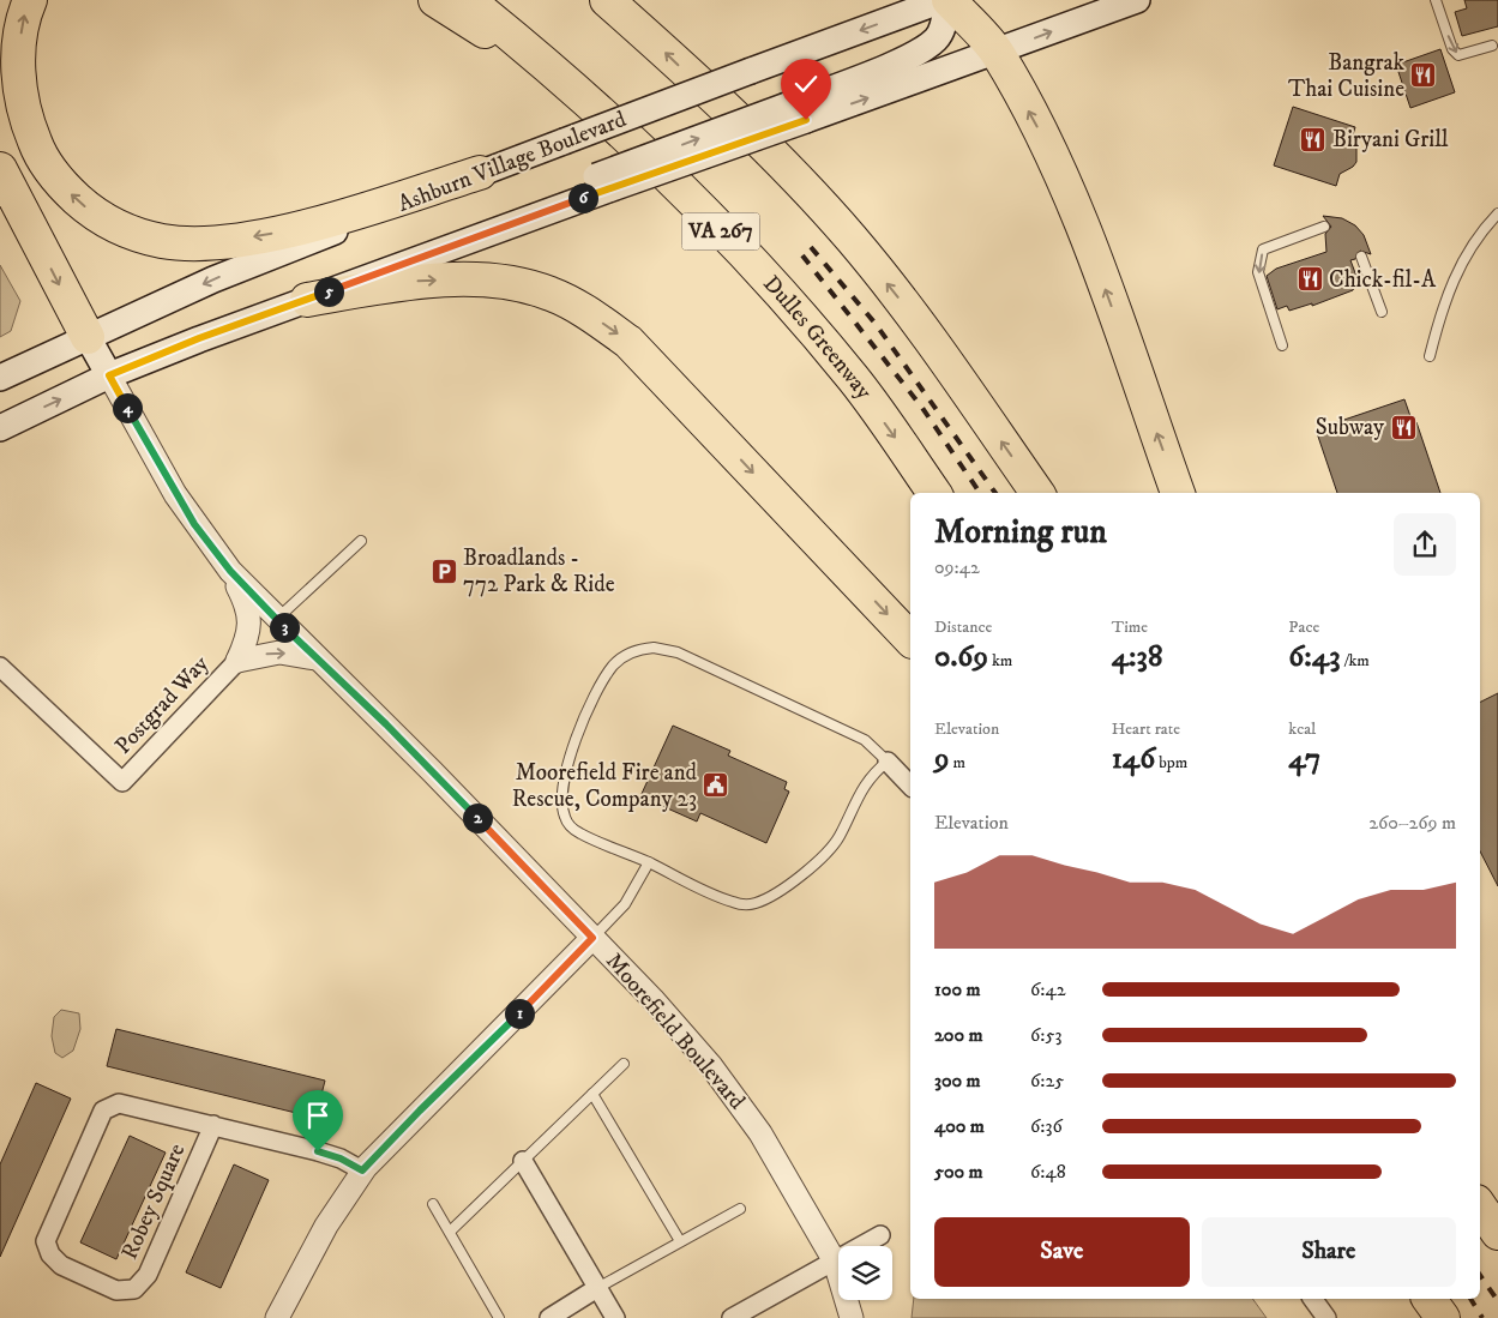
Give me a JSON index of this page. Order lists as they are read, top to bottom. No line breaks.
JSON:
{"streets":{"highway":["VA 267","Dulles Greenway"],"main road":["Ashburn Village Boulevard"],"street":["Postgrad Way","Moorefield Boulevard","Robey Square"]},"places":{"restaurant":["Bangrak Thai Cuisine","Biryani Grill","Chick-fil-A","Subway"],"parking":["Broadlands - 772 Park & Ride"],"public building":["Moorefield Fire and Rescue, Company 23"]},"page":{"pins":["6","5","4","3","2","1"],"heading":["Morning run","09:42"],"stats":[["Distance","0.69 km"],["Time","4:38"],["Pace","6:43 /km"],["Elevation","9 m"],["Heart rate","146 bpm"],["kcal","47"]],"chart":["Elevation","260–269 m"],"list":[{"name":"100 m","note":"6:42"},{"name":"200 m","note":"6:53"},{"name":"300 m","note":"6:25"},{"name":"400 m","note":"6:36"},{"name":"500 m","note":"6:48"}],"buttons":["Save","Share"]}}
